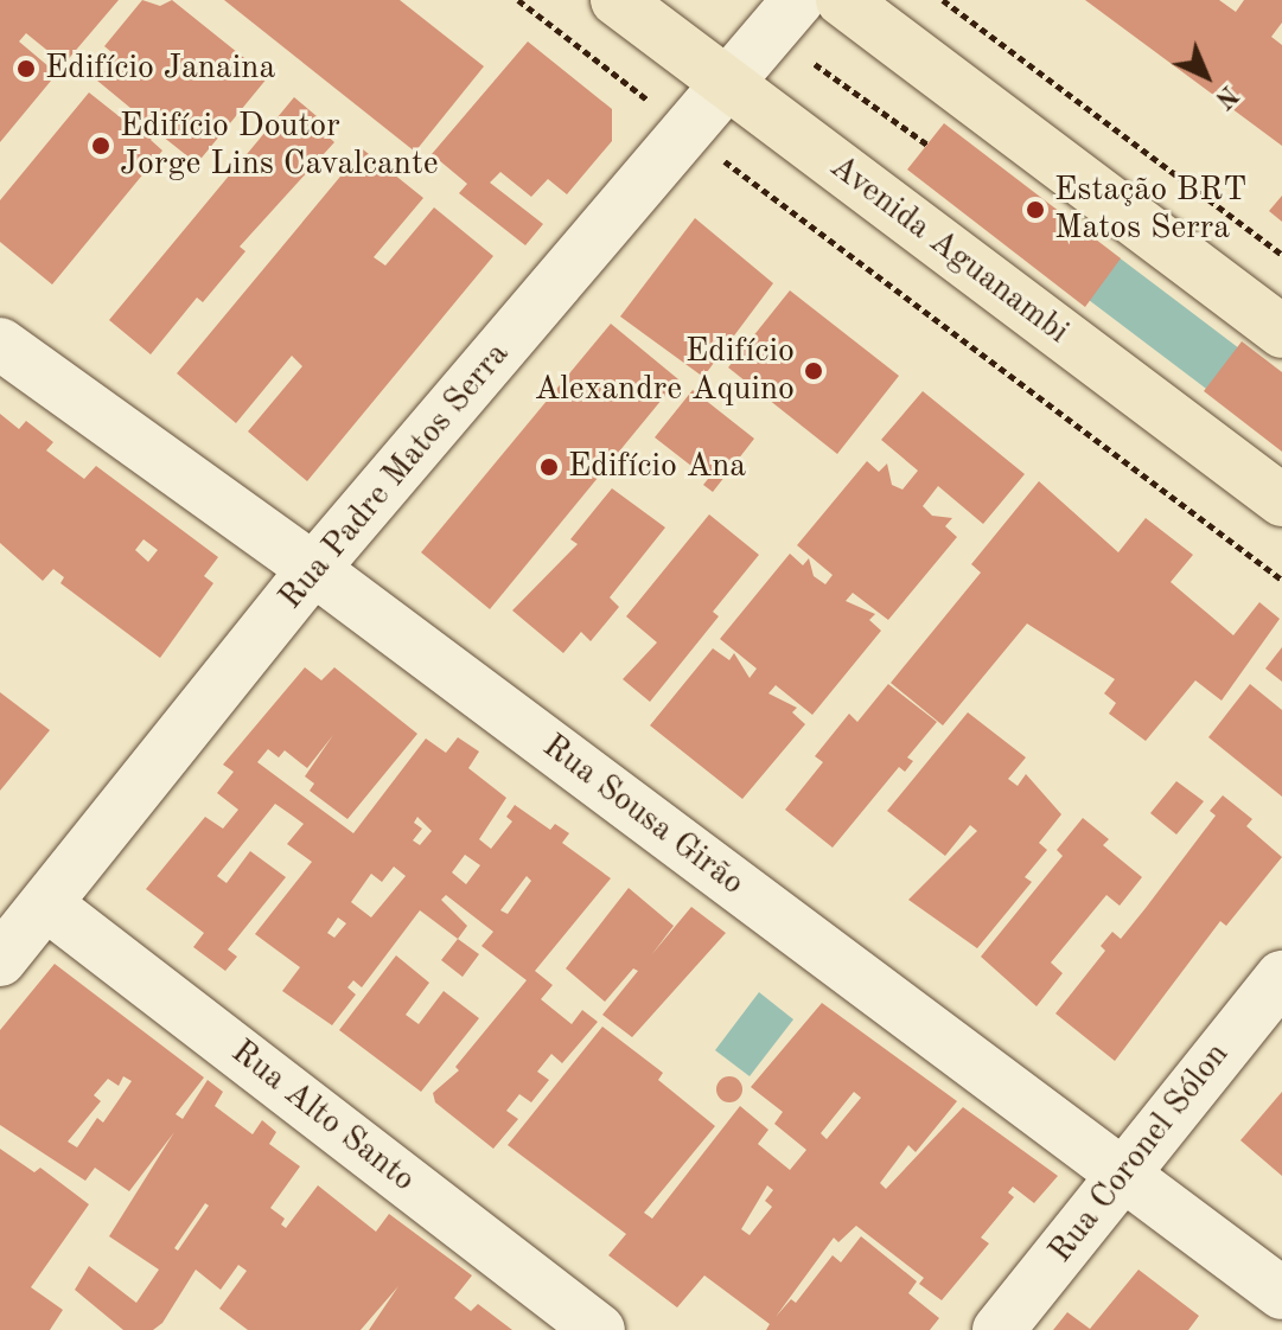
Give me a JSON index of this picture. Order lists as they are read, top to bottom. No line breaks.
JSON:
{"streets":{"main road":["Avenida Aguanambi"],"street":["Rua Padre Matos Serra","Rua Sousa Girão","Rua Alto Santo","Rua Coronel Sólon"]},"crossings":[["Avenida Aguanambi","Rua Padre Matos Serra"],["Rua Padre Matos Serra","Rua Sousa Girão"],["Rua Padre Matos Serra","Rua Alto Santo"],["Rua Sousa Girão","Rua Coronel Sólon"]],"places":["Edifício Janaina","Edifício Doutor Jorge Lins Cavalcante","Estação BRT Matos Serra","Edifício Alexandre Aquino","Edifício Ana"],"north":"bottom right"}
